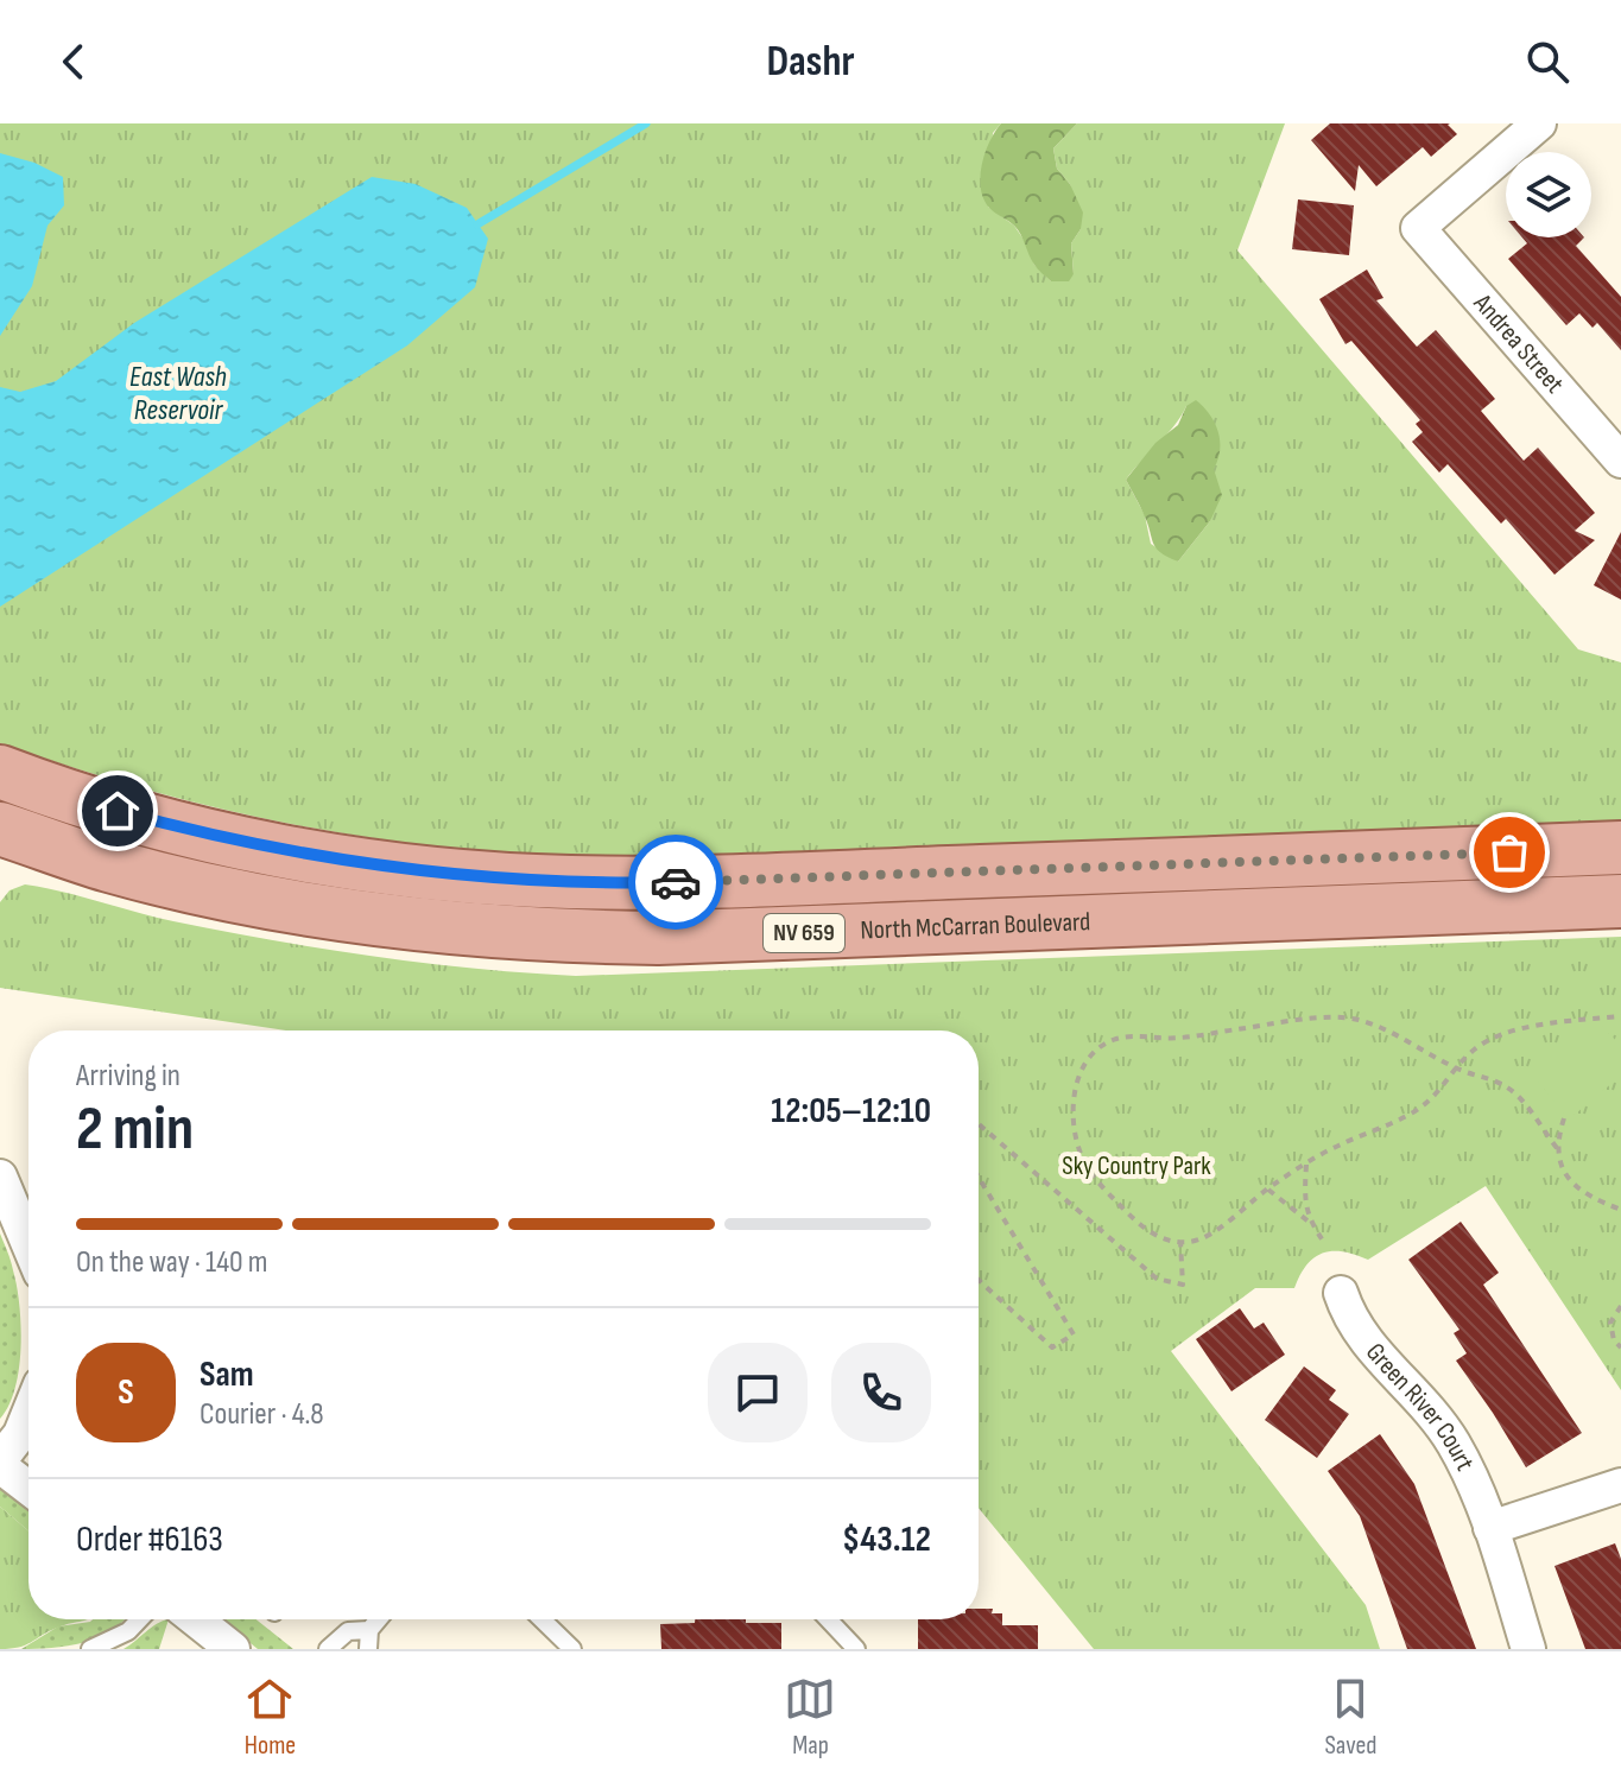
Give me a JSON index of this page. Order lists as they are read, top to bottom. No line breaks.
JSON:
{"streets":{"main road":["North McCarran Boulevard","NV 659"],"street":["Andrea Street","Green River Court"]},"water":["East Wash Reservoir"],"parks":["Sky Country Park"],"page":{"header":"Dashr","heading":["2 min","Arriving in","12:05–12:10"],"panel":["Sam","Courier · 4.8","Order #6163","$43.12"],"bar":"On the way · 140 m","round":"S","tabs":["Home","Map","Saved"]}}
